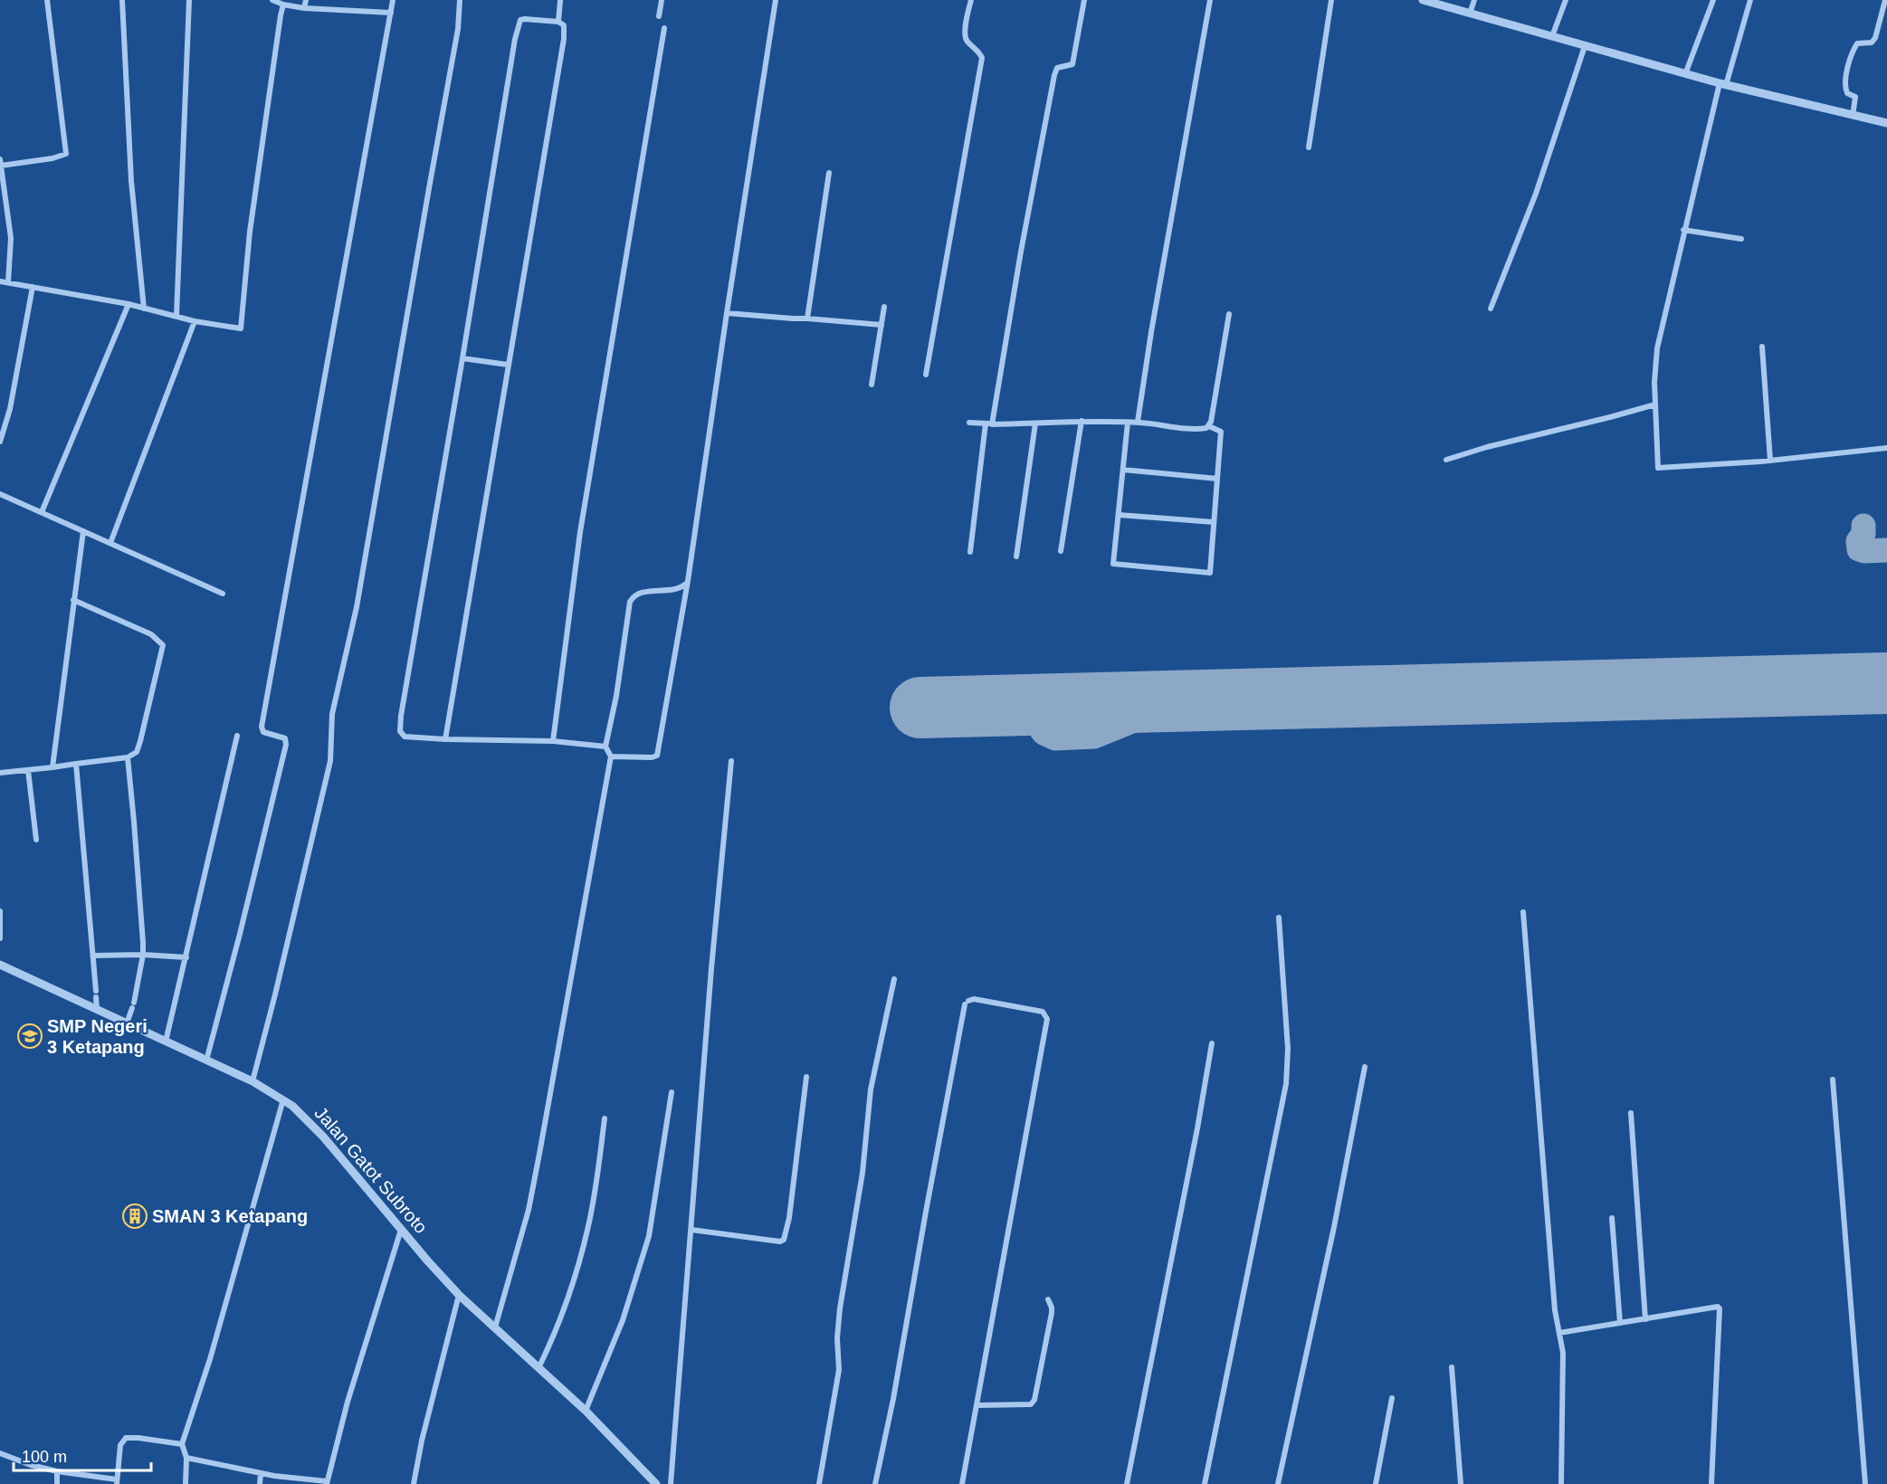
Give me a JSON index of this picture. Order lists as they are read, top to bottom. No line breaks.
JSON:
{"streets":{"street":["Jalan Gatot Subroto"]},"places":{"school or university":["SMP Negeri 3 Ketapang"],"building":["SMAN 3 Ketapang"]},"scale_bar":"100 m"}
